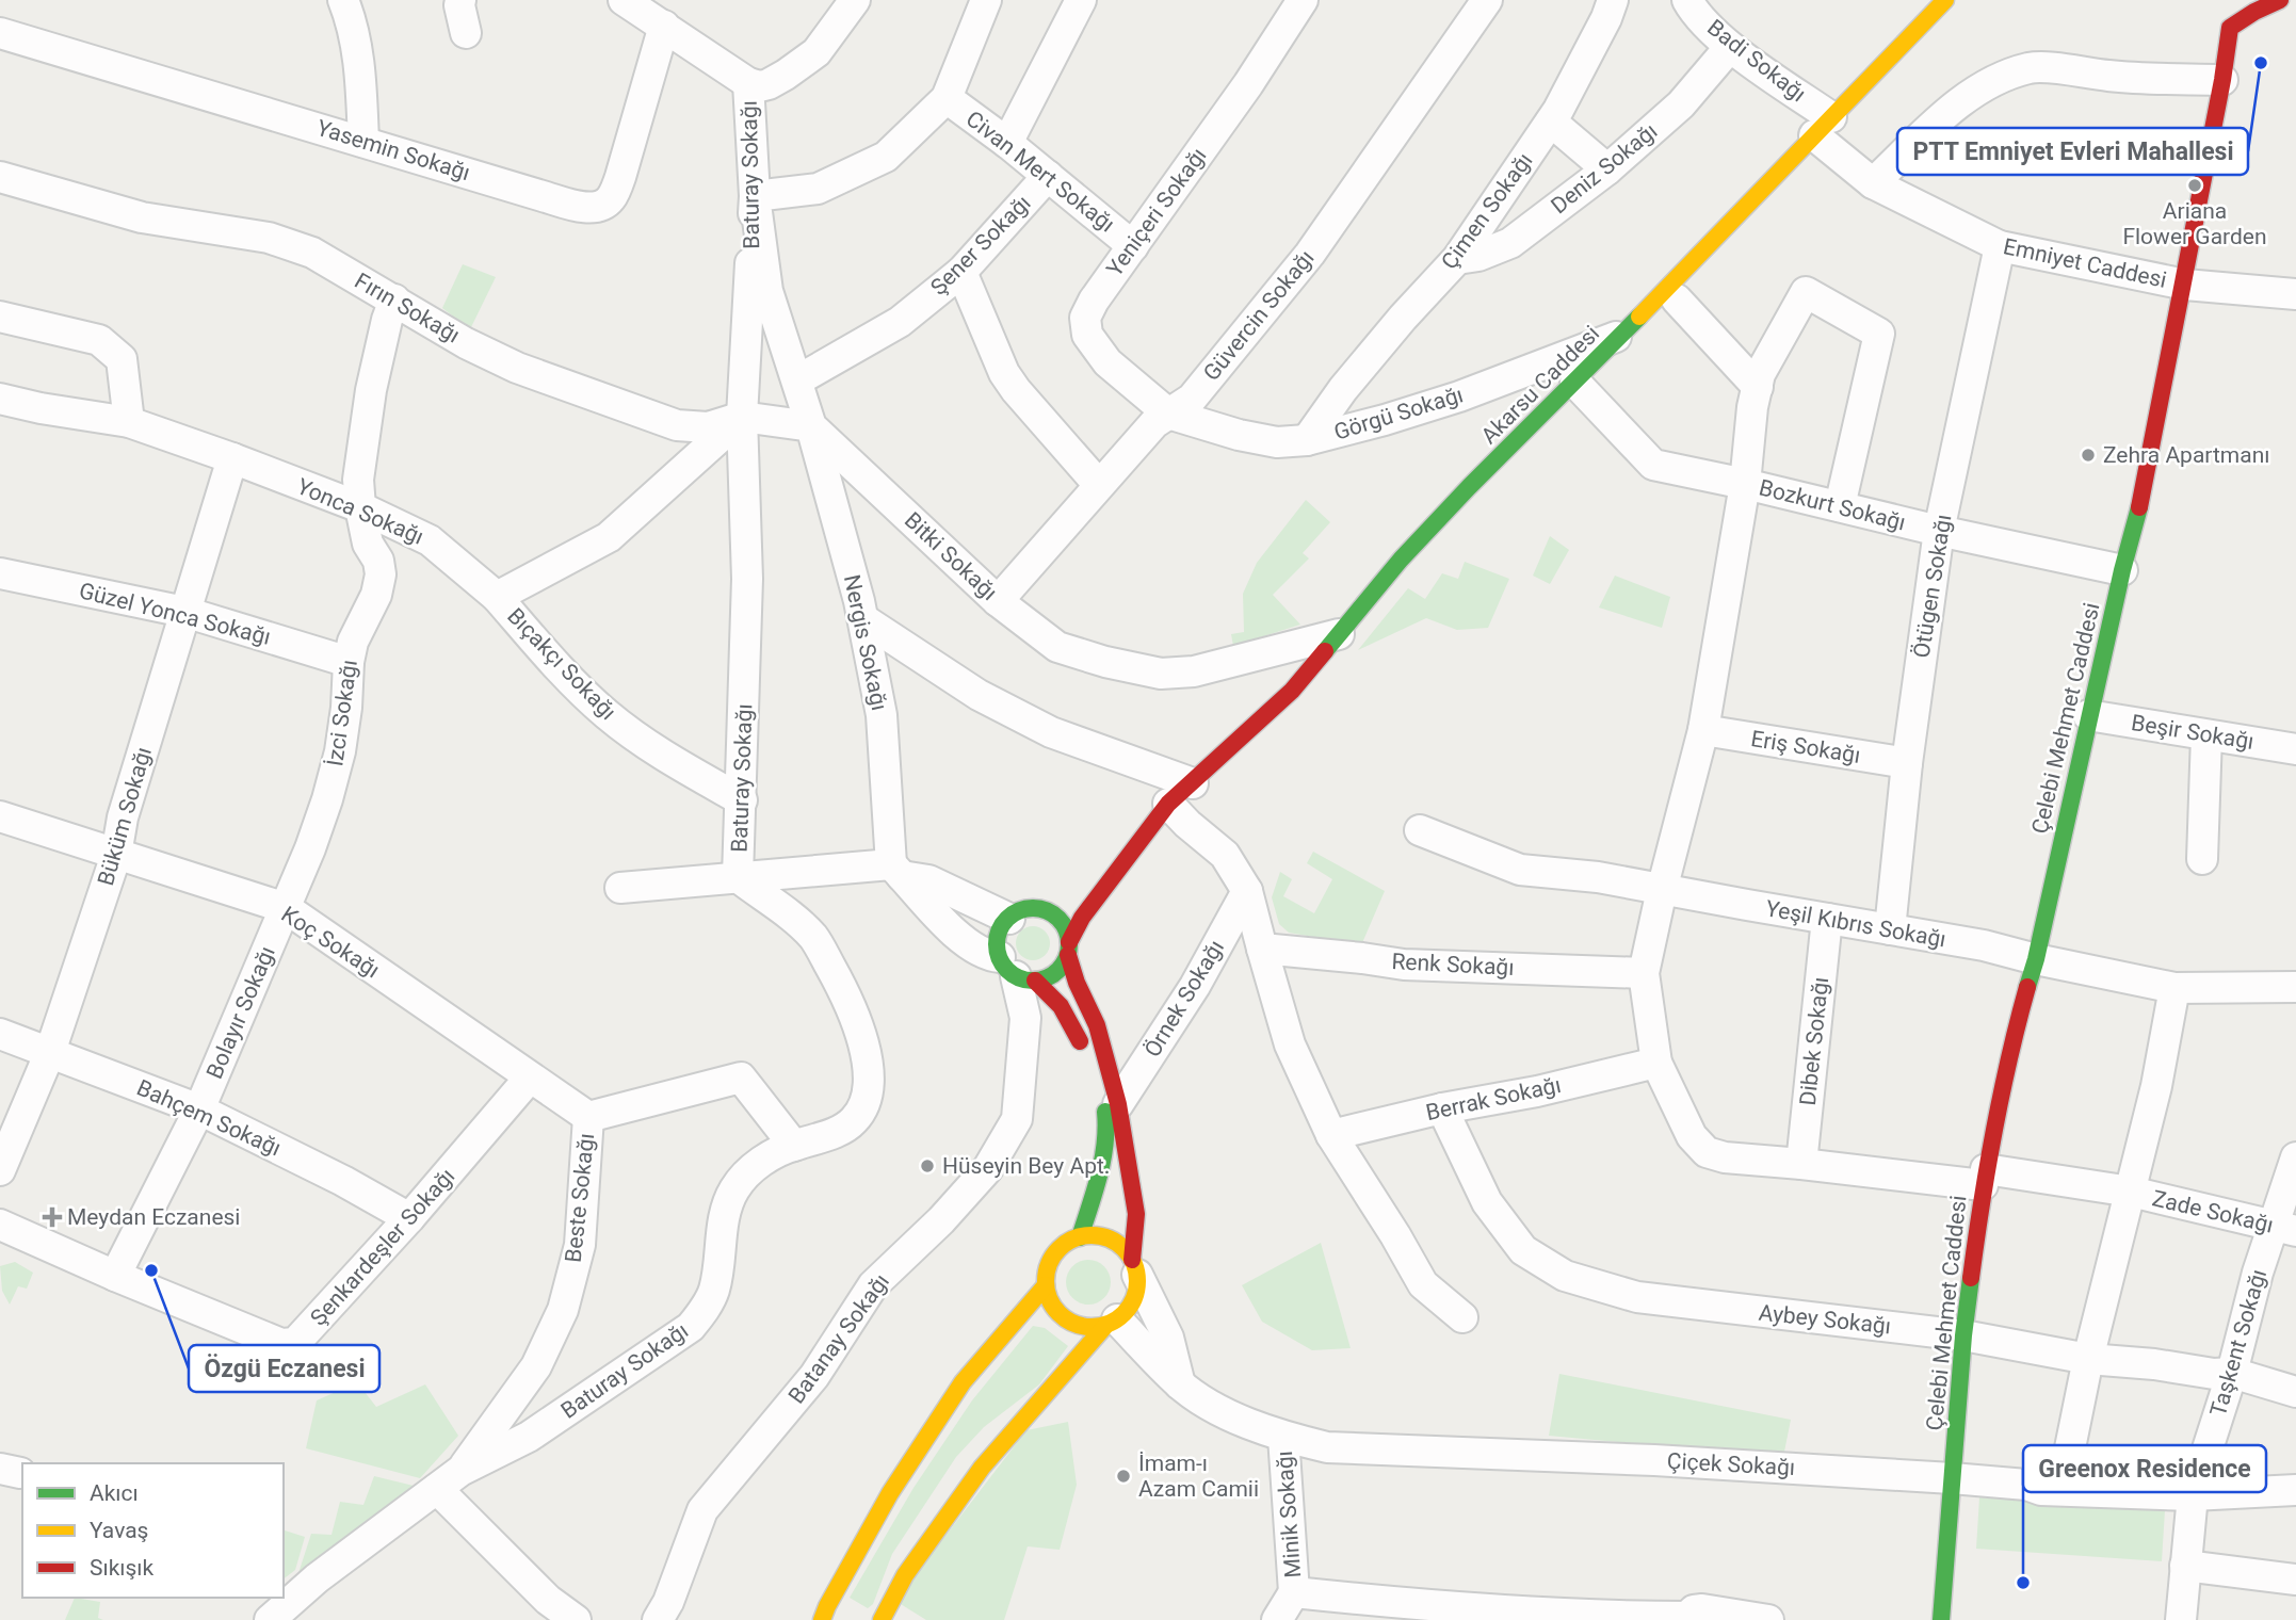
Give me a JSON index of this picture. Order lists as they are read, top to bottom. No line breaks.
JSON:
{"streets":{"main road":["Akarsu Caddesi","Çelebi Mehmet Caddesi"],"street":["Badi Sokağı","Yasemin Sokağı","Deniz Sokağı","Civan Mert Sokağı","Baturay Sokağı","Çimen Sokağı","Yeniçeri Sokağı","Şener Sokağı","Emniyet Caddesi","Fırın Sokağı","Güvercin Sokağı","Görgü Sokağı","Bozkurt Sokağı","Yonca Sokağı","Bitki Sokağı","Ötügen Sokağı","Güzel Yonca Sokağı","Nergis Sokağı","Bıçakçı Sokağı","İzci Sokağı","Beşir Sokağı","Eriş Sokağı","Büküm Sokağı","Yeşil Kıbrıs Sokağı","Koç Sokağı","Renk Sokağı","Örnek Sokağı","Bolayır Sokağı","Dibek Sokağı","Berrak Sokağı","Bahçem Sokağı","Beste Sokağı","Zade Sokağı","Şenkardeşler Sokağı","Aybey Sokağı","Batanay Sokağı","Taşkent Sokağı","Çiçek Sokağı","Minik Sokağı"]},"crossings":[["Badi Sokağı","Deniz Sokağı"],["Badi Sokağı","Emniyet Caddesi"],["Badi Sokağı","Akarsu Caddesi"],["Deniz Sokağı","Çimen Sokağı"],["Civan Mert Sokağı","Yeniçeri Sokağı"],["Civan Mert Sokağı","Şener Sokağı"],["Baturay Sokağı","Fırın Sokağı"],["Baturay Sokağı","Bıçakçı Sokağı"],["Baturay Sokağı","Beste Sokağı"],["Çimen Sokağı","Görgü Sokağı"],["Yeniçeri Sokağı","Güvercin Sokağı"],["Yeniçeri Sokağı","Görgü Sokağı"],["Emniyet Caddesi","Akarsu Caddesi"],["Emniyet Caddesi","Ötügen Sokağı"],["Emniyet Caddesi","Çelebi Mehmet Caddesi"],["Fırın Sokağı","Bitki Sokağı"],["Fırın Sokağı","Nergis Sokağı"],["Fırın Sokağı","İzci Sokağı"],["Güvercin Sokağı","Görgü Sokağı"],["Güvercin Sokağı","Bitki Sokağı"],["Akarsu Caddesi","Görgü Sokağı"],["Akarsu Caddesi","Bozkurt Sokağı"],["Akarsu Caddesi","Bitki Sokağı"],["Akarsu Caddesi","Batanay Sokağı"],["Bozkurt Sokağı","Ötügen Sokağı"],["Bozkurt Sokağı","Çelebi Mehmet Caddesi"],["Yonca Sokağı","Bıçakçı Sokağı"],["Yonca Sokağı","İzci Sokağı"],["Yonca Sokağı","Büküm Sokağı"],["Bitki Sokağı","Nergis Sokağı"],["Ötügen Sokağı","Eriş Sokağı"],["Ötügen Sokağı","Yeşil Kıbrıs Sokağı"],["Güzel Yonca Sokağı","İzci Sokağı"],["Güzel Yonca Sokağı","Büküm Sokağı"],["İzci Sokağı","Koç Sokağı"],["İzci Sokağı","Bolayır Sokağı"],["Çelebi Mehmet Caddesi","Beşir Sokağı"],["Çelebi Mehmet Caddesi","Yeşil Kıbrıs Sokağı"],["Çelebi Mehmet Caddesi","Zade Sokağı"],["Çelebi Mehmet Caddesi","Aybey Sokağı"],["Çelebi Mehmet Caddesi","Çiçek Sokağı"],["Büküm Sokağı","Koç Sokağı"],["Büküm Sokağı","Bahçem Sokağı"],["Yeşil Kıbrıs Sokağı","Dibek Sokağı"],["Koç Sokağı","Bolayır Sokağı"],["Koç Sokağı","Beste Sokağı"],["Koç Sokağı","Şenkardeşler Sokağı"],["Bolayır Sokağı","Bahçem Sokağı"],["Bolayır Sokağı","Şenkardeşler Sokağı"],["Dibek Sokağı","Zade Sokağı"],["Berrak Sokağı","Zade Sokağı"],["Berrak Sokağı","Aybey Sokağı"],["Bahçem Sokağı","Şenkardeşler Sokağı"],["Zade Sokağı","Taşkent Sokağı"],["Aybey Sokağı","Taşkent Sokağı"],["Taşkent Sokağı","Çiçek Sokağı"],["Çiçek Sokağı","Minik Sokağı"]],"places":{"other":["PTT Emniyet Evleri Mahallesi","Ariana Flower Garden","Zehra Apartmanı","Hüseyin Bey Apt.","Özgü Eczanesi","İmam-ı Azam Camii","Greenox Residence"],"health":["Meydan Eczanesi"]},"legend":["Akıcı","Yavaş","Sıkışık"]}
